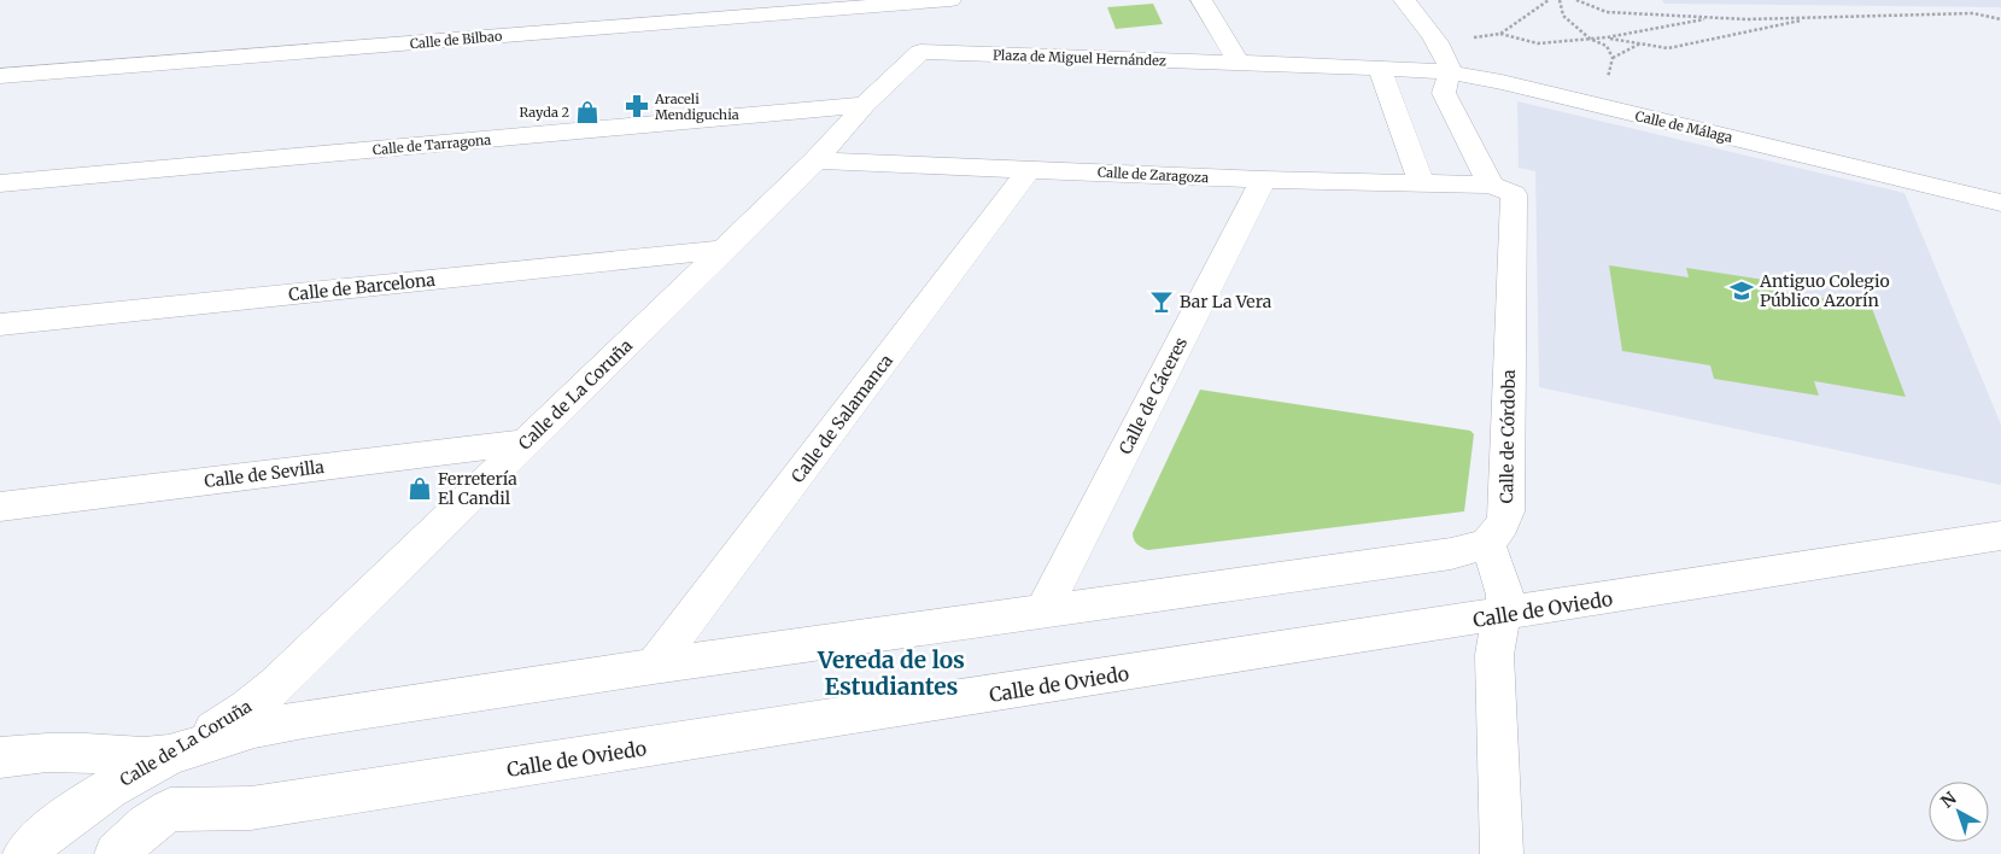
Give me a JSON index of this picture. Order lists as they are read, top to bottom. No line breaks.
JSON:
{"streets":{"street":["Calle de Bilbao","Plaza de Miguel Hernández","Calle de Málaga","Calle de Tarragona","Calle de Zaragoza","Calle de Barcelona","Calle de La Coruña","Calle de Cáceres","Calle de Salamanca","Calle de Córdoba","Calle de Sevilla","Calle de Oviedo"]},"crossings":[["Calle de Bilbao","Plaza de Miguel Hernández"],["Calle de Bilbao","Calle de La Coruña"],["Plaza de Miguel Hernández","Calle de Málaga"],["Plaza de Miguel Hernández","Calle de La Coruña"],["Plaza de Miguel Hernández","Calle de Córdoba"],["Calle de Málaga","Calle de Córdoba"],["Calle de Tarragona","Calle de La Coruña"],["Calle de Zaragoza","Calle de La Coruña"],["Calle de Zaragoza","Calle de Cáceres"],["Calle de Zaragoza","Calle de Salamanca"],["Calle de Zaragoza","Calle de Córdoba"],["Calle de Barcelona","Calle de La Coruña"],["Calle de La Coruña","Calle de Sevilla"]],"districts":["Vereda de los Estudiantes"],"places":{"pharmacy":["Araceli Mendiguchia"],"shop":["Rayda 2","Ferretería El Candil"],"school or university":["Antiguo Colegio Público Azorín"],"bar":["Bar La Vera"]},"north":"top left"}
